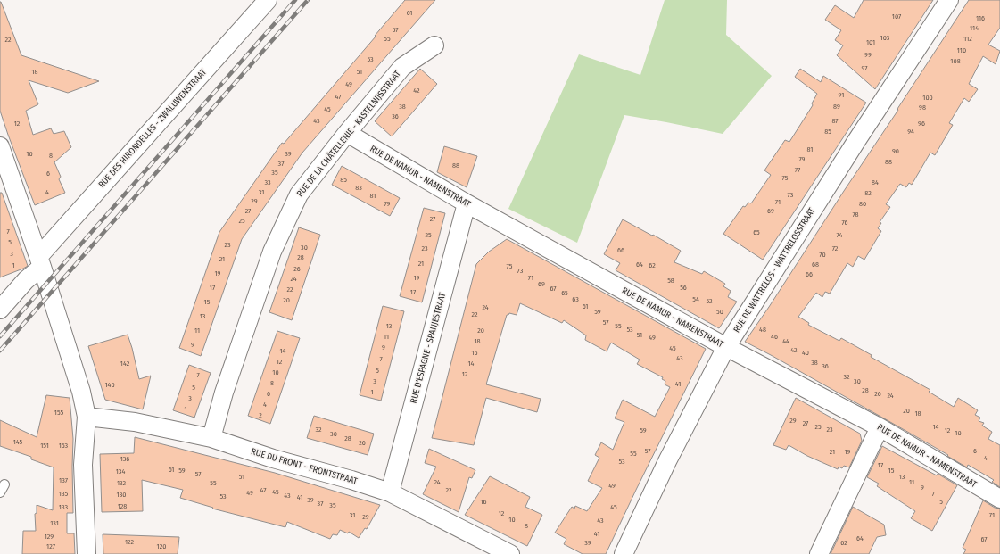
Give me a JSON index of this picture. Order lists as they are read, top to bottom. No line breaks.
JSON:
{"streets":{"street":["RUE DES HIRONDELLES - ZWALUWENSTRAAT","RUE DE LA CHÂTELLENIE - KASTELNIJSSTRAAT","RUE DE NAMUR - NAMENSTRAAT","RUE DE WATTRELOS - WATTRELOSSTRAAT","RUE D'ESPAGNE - SPANJESTRAAT","RUE DU FRONT - FRONTSTRAAT"]},"crossings":[["RUE DE LA CHÂTELLENIE - KASTELNIJSSTRAAT","RUE DE NAMUR - NAMENSTRAAT"],["RUE DE LA CHÂTELLENIE - KASTELNIJSSTRAAT","RUE DU FRONT - FRONTSTRAAT"],["RUE DE NAMUR - NAMENSTRAAT","RUE DE WATTRELOS - WATTRELOSSTRAAT"],["RUE DE NAMUR - NAMENSTRAAT","RUE D'ESPAGNE - SPANJESTRAAT"],["RUE D'ESPAGNE - SPANJESTRAAT","RUE DU FRONT - FRONTSTRAAT"]],"house_numbers":["61","107","116","114","57","103","55","112","22","101","110","99","53","108","97","18","51","49","42","91","47","100","38","89","98","45","36","43","87","12","96","85","94","81","90","10","39","8","79","88","37","88","77","35","6","75","85","33","84","83","4","31","82","73","81","29","71","79","80","27","69","78","27","25","76","7","65","25","74","5","23","30","23","72","66","3","70","28","21","21","64","68","1","62","75","26","73","19","66","19","71","24","58","69","17","56","67","22","17","65","63","54","20","52","15","61","24","59","50","22","13","57","13","55","53","48","11","20","51","11","46","49","18","44","9","9","45","42","14","16","40","43","7","12","38","142","14","36","5","10","12","7","32","3","30","8","41","140","5","28","1","6","26","24","3","4","1","20","155","18","2","29","27","25","14","32","23","59","12","10","30","28","145","26","151","153","57","6","21","19","55","4","136","53","17","61","59","15","134","57","51","13","137","24","11","132","55","49","9","47","22","45","49","135","7","130","43","53","41","39","16","5","37","35","128","133","45","12","31","71","29","10","43","131","8","41","129","64","67","122","39","62","127","120"]}
